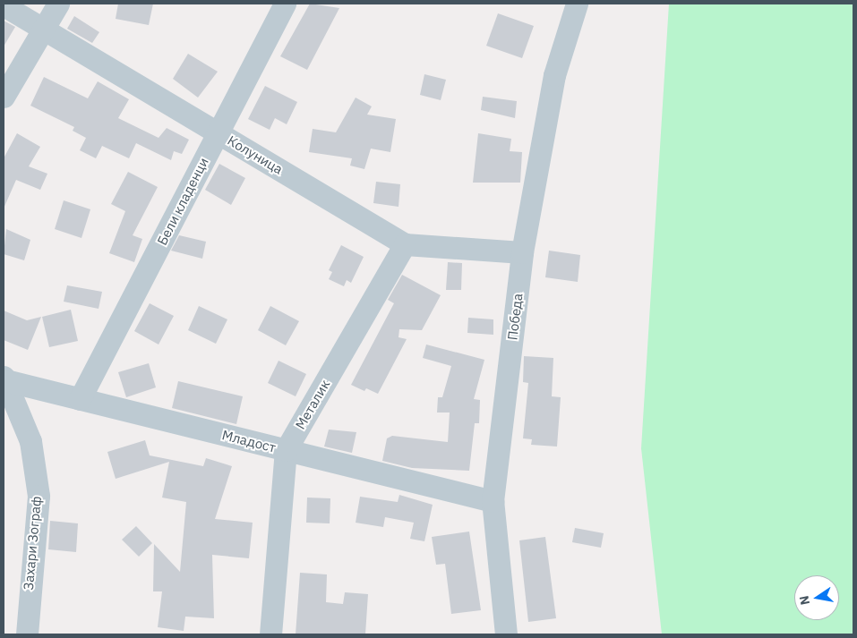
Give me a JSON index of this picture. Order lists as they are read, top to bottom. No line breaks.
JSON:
{"streets":{"street":["Колуница","Бели кладенци","Победа","Металик","Младост","Захари Зограф"]},"crossings":[["Колуница","Бели кладенци"],["Колуница","Победа"],["Колуница","Металик"],["Бели кладенци","Младост"],["Победа","Младост"],["Металик","Младост"],["Младост","Захари Зограф"]],"north":"left"}
